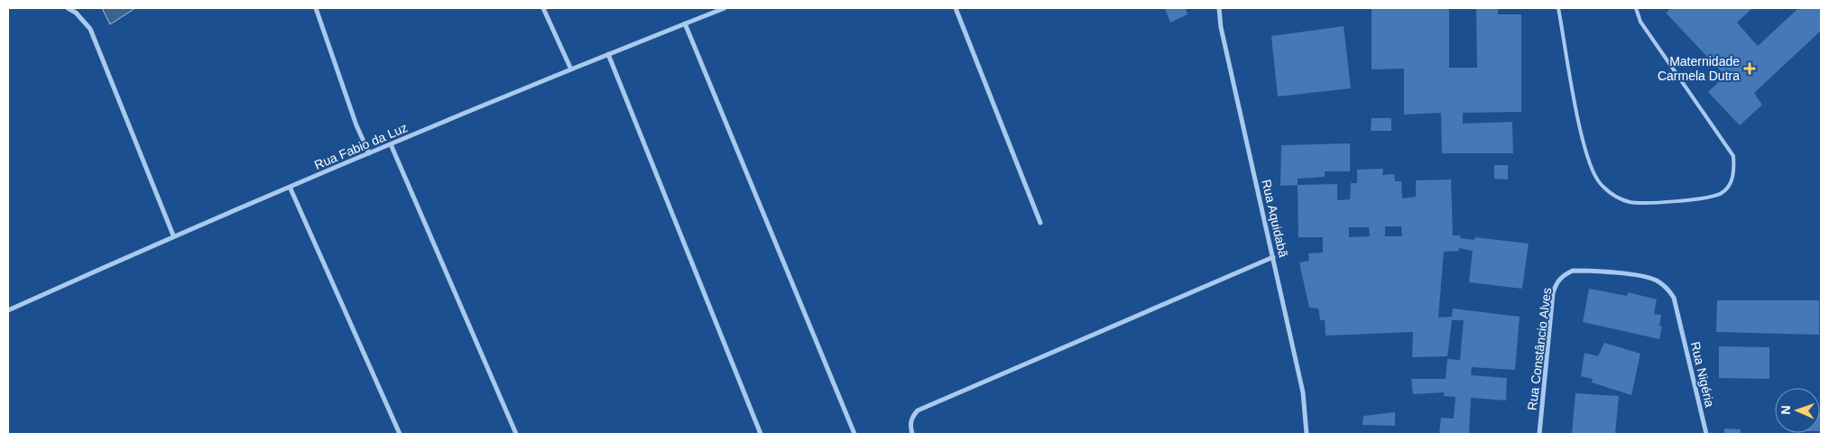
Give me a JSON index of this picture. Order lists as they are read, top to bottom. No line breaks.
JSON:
{"streets":{"street":["Rua Fabio da Luz","Rua Aquidabã","Rua Constâncio Alves","Rua Nigéria"]},"crossings":[["Rua Constâncio Alves","Rua Nigéria"]],"places":{"health":["Maternidade Carmela Dutra"]},"north":"left"}
